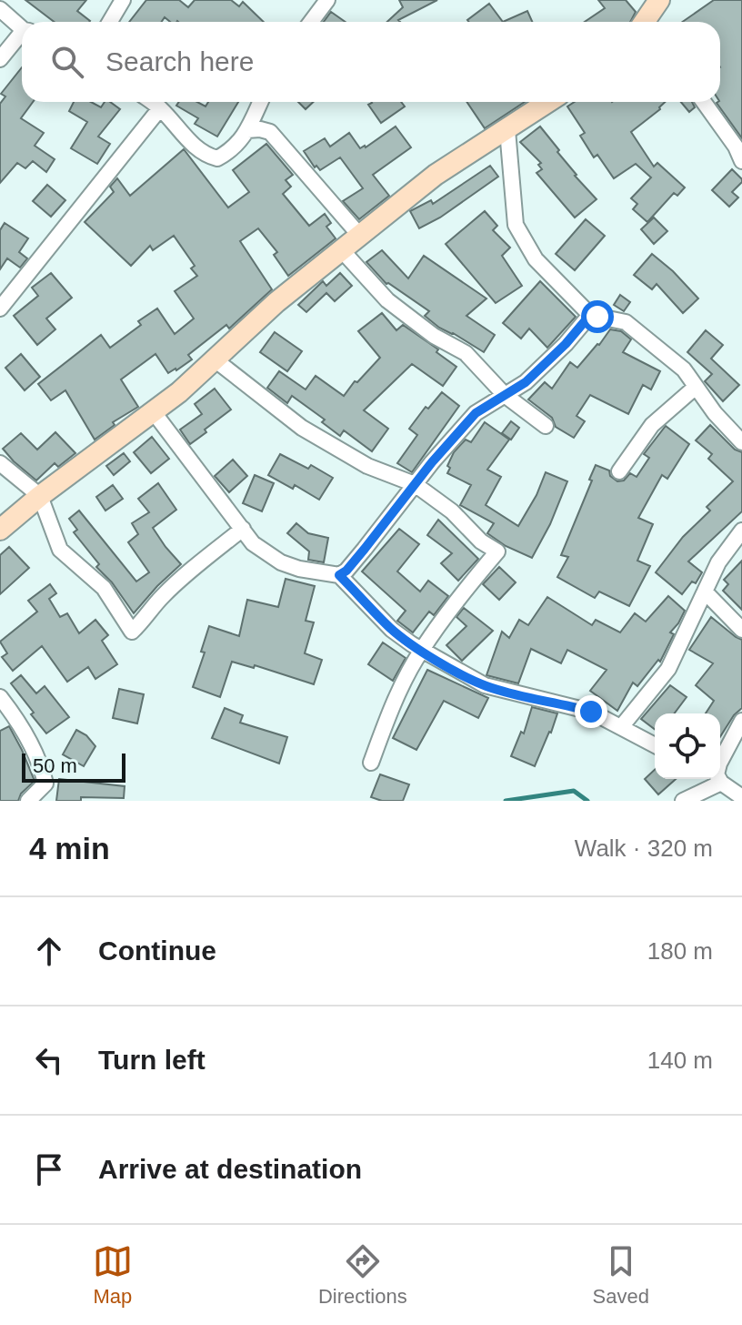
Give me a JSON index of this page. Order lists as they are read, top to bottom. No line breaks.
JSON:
{"scale_bar":"50 m","page":{"search":"Search here","scale":"50 m","heading":["4 min","Walk · 320 m"],"list":[["Continue","180 m"],["Turn left","140 m"],"Arrive at destination"],"nav":["Map","Directions","Saved"]}}
